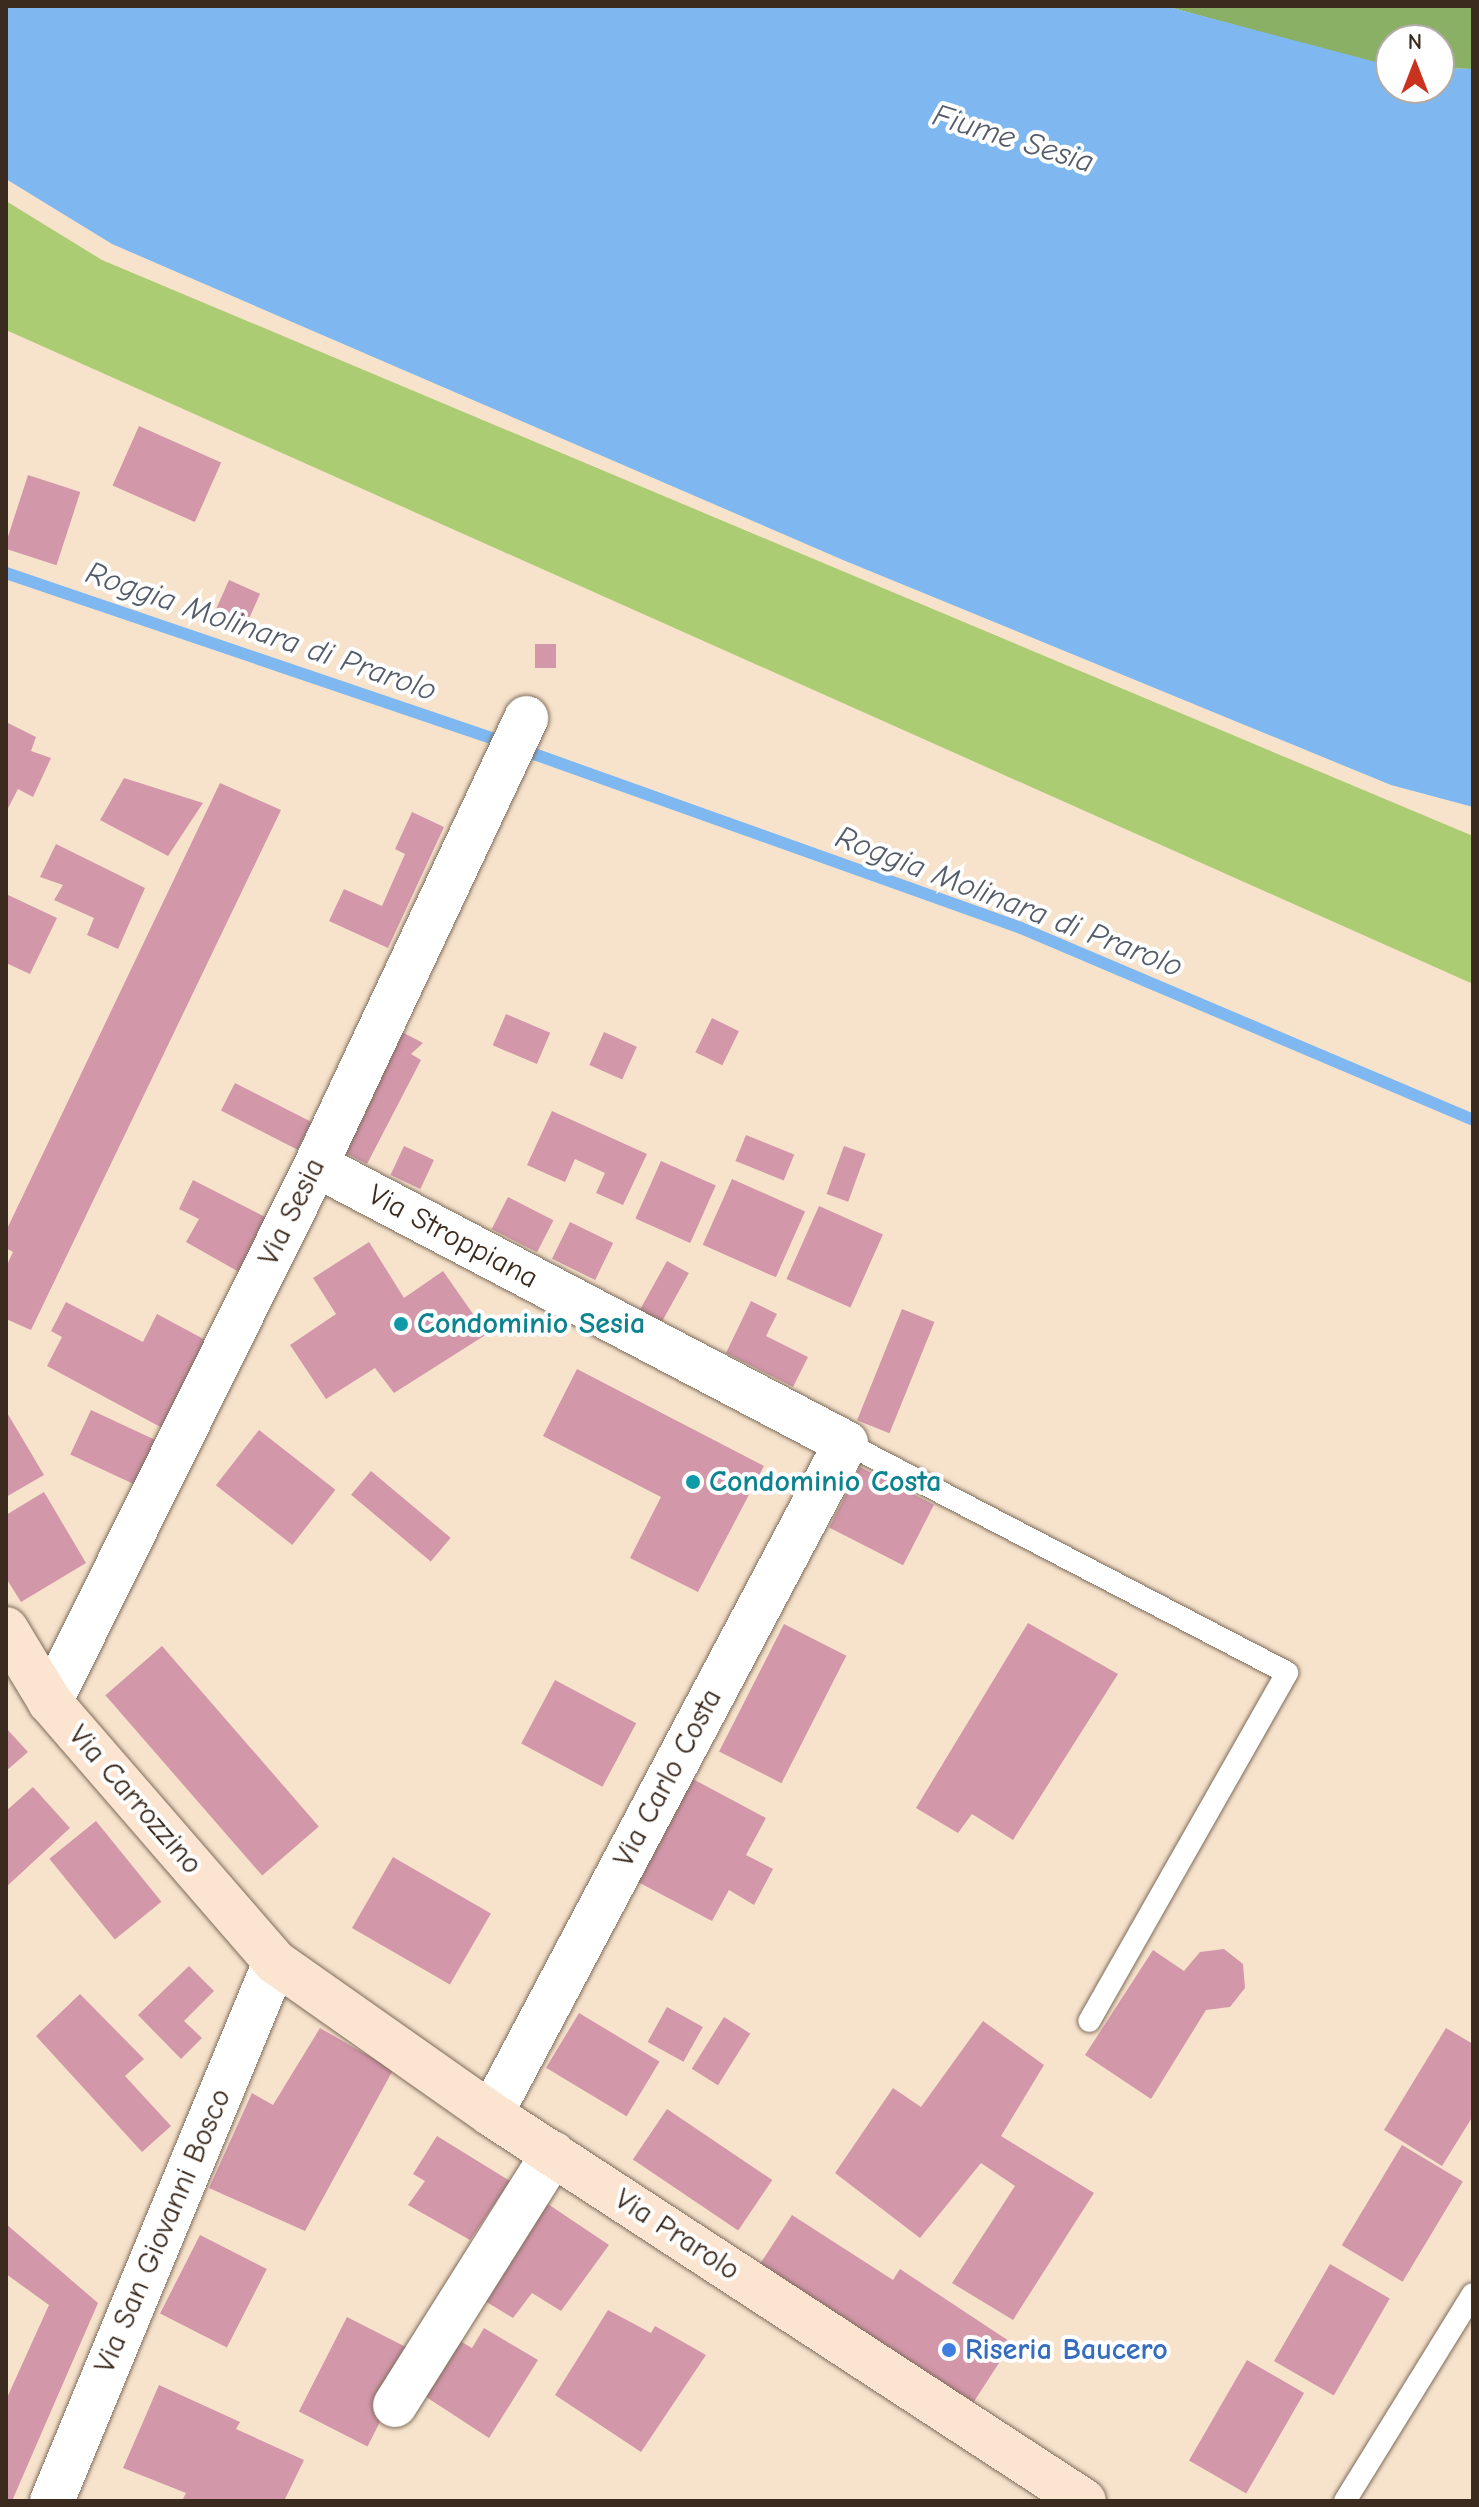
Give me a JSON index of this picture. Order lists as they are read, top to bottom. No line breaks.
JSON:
{"streets":{"street":["Via Sesia","Via Stroppiana","Via Carlo Costa","Via Carrozzino","Via San Giovanni Bosco","Via Prarolo"]},"crossings":[["Via Sesia","Via Stroppiana"],["Via Sesia","Via Carrozzino"],["Via Stroppiana","Via Carlo Costa"],["Via Carlo Costa","Via Prarolo"],["Via Carrozzino","Via San Giovanni Bosco"],["Via Carrozzino","Via Prarolo"],["Via San Giovanni Bosco","Via Prarolo"]],"water":["Fiume Sesia","Roggia Molinara di Prarolo"],"places":["Condominio Sesia","Condominio Costa","Riseria Baucero"],"north":"top"}
